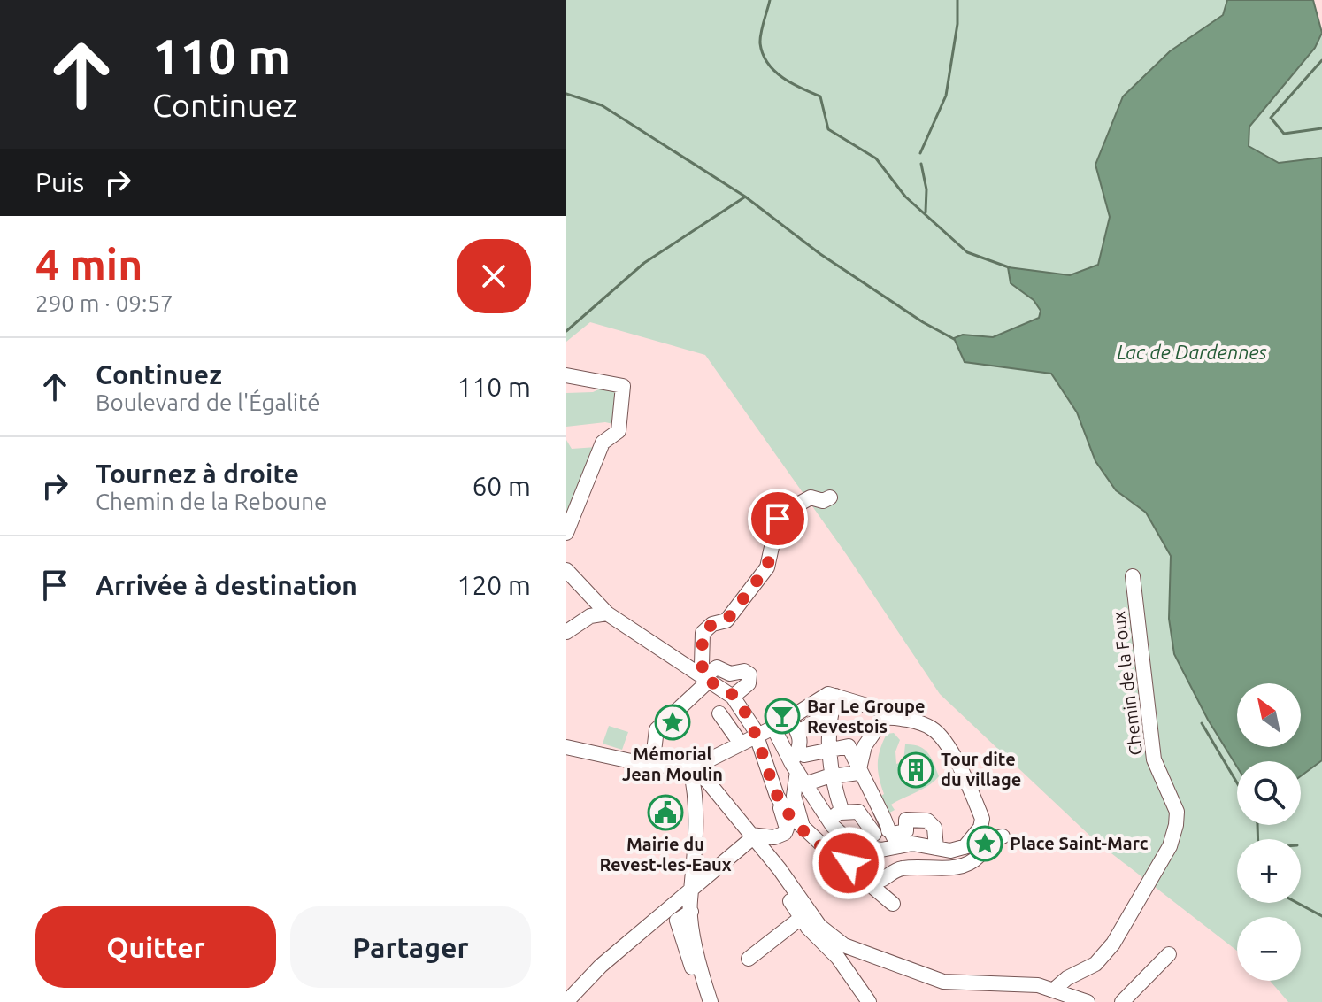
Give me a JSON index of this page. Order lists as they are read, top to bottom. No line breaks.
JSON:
{"streets":{"street":["Chemin de la Foux"]},"water":["Lac de Dardennes"],"places":{"bar":["Bar Le Groupe Revestois"],"place":["Mémorial Jean Moulin","Place Saint-Marc"],"building":["Tour dite du village"],"public building":["Mairie du Revest-les-Eaux"]},"north":"top left","page":{"turn":["110 m","Continuez"],"then":"Puis","heading":["4 min","290 m · 09:57"],"list":[{"name":"Continuez","note":"Boulevard de l'Égalité","value":"110 m"},{"name":"Tournez à droite","note":"Chemin de la Reboune","value":"60 m"},{"name":"Arrivée à destination","value":"120 m"}],"map_buttons":["+","−"],"buttons":["Quitter","Partager"]}}
